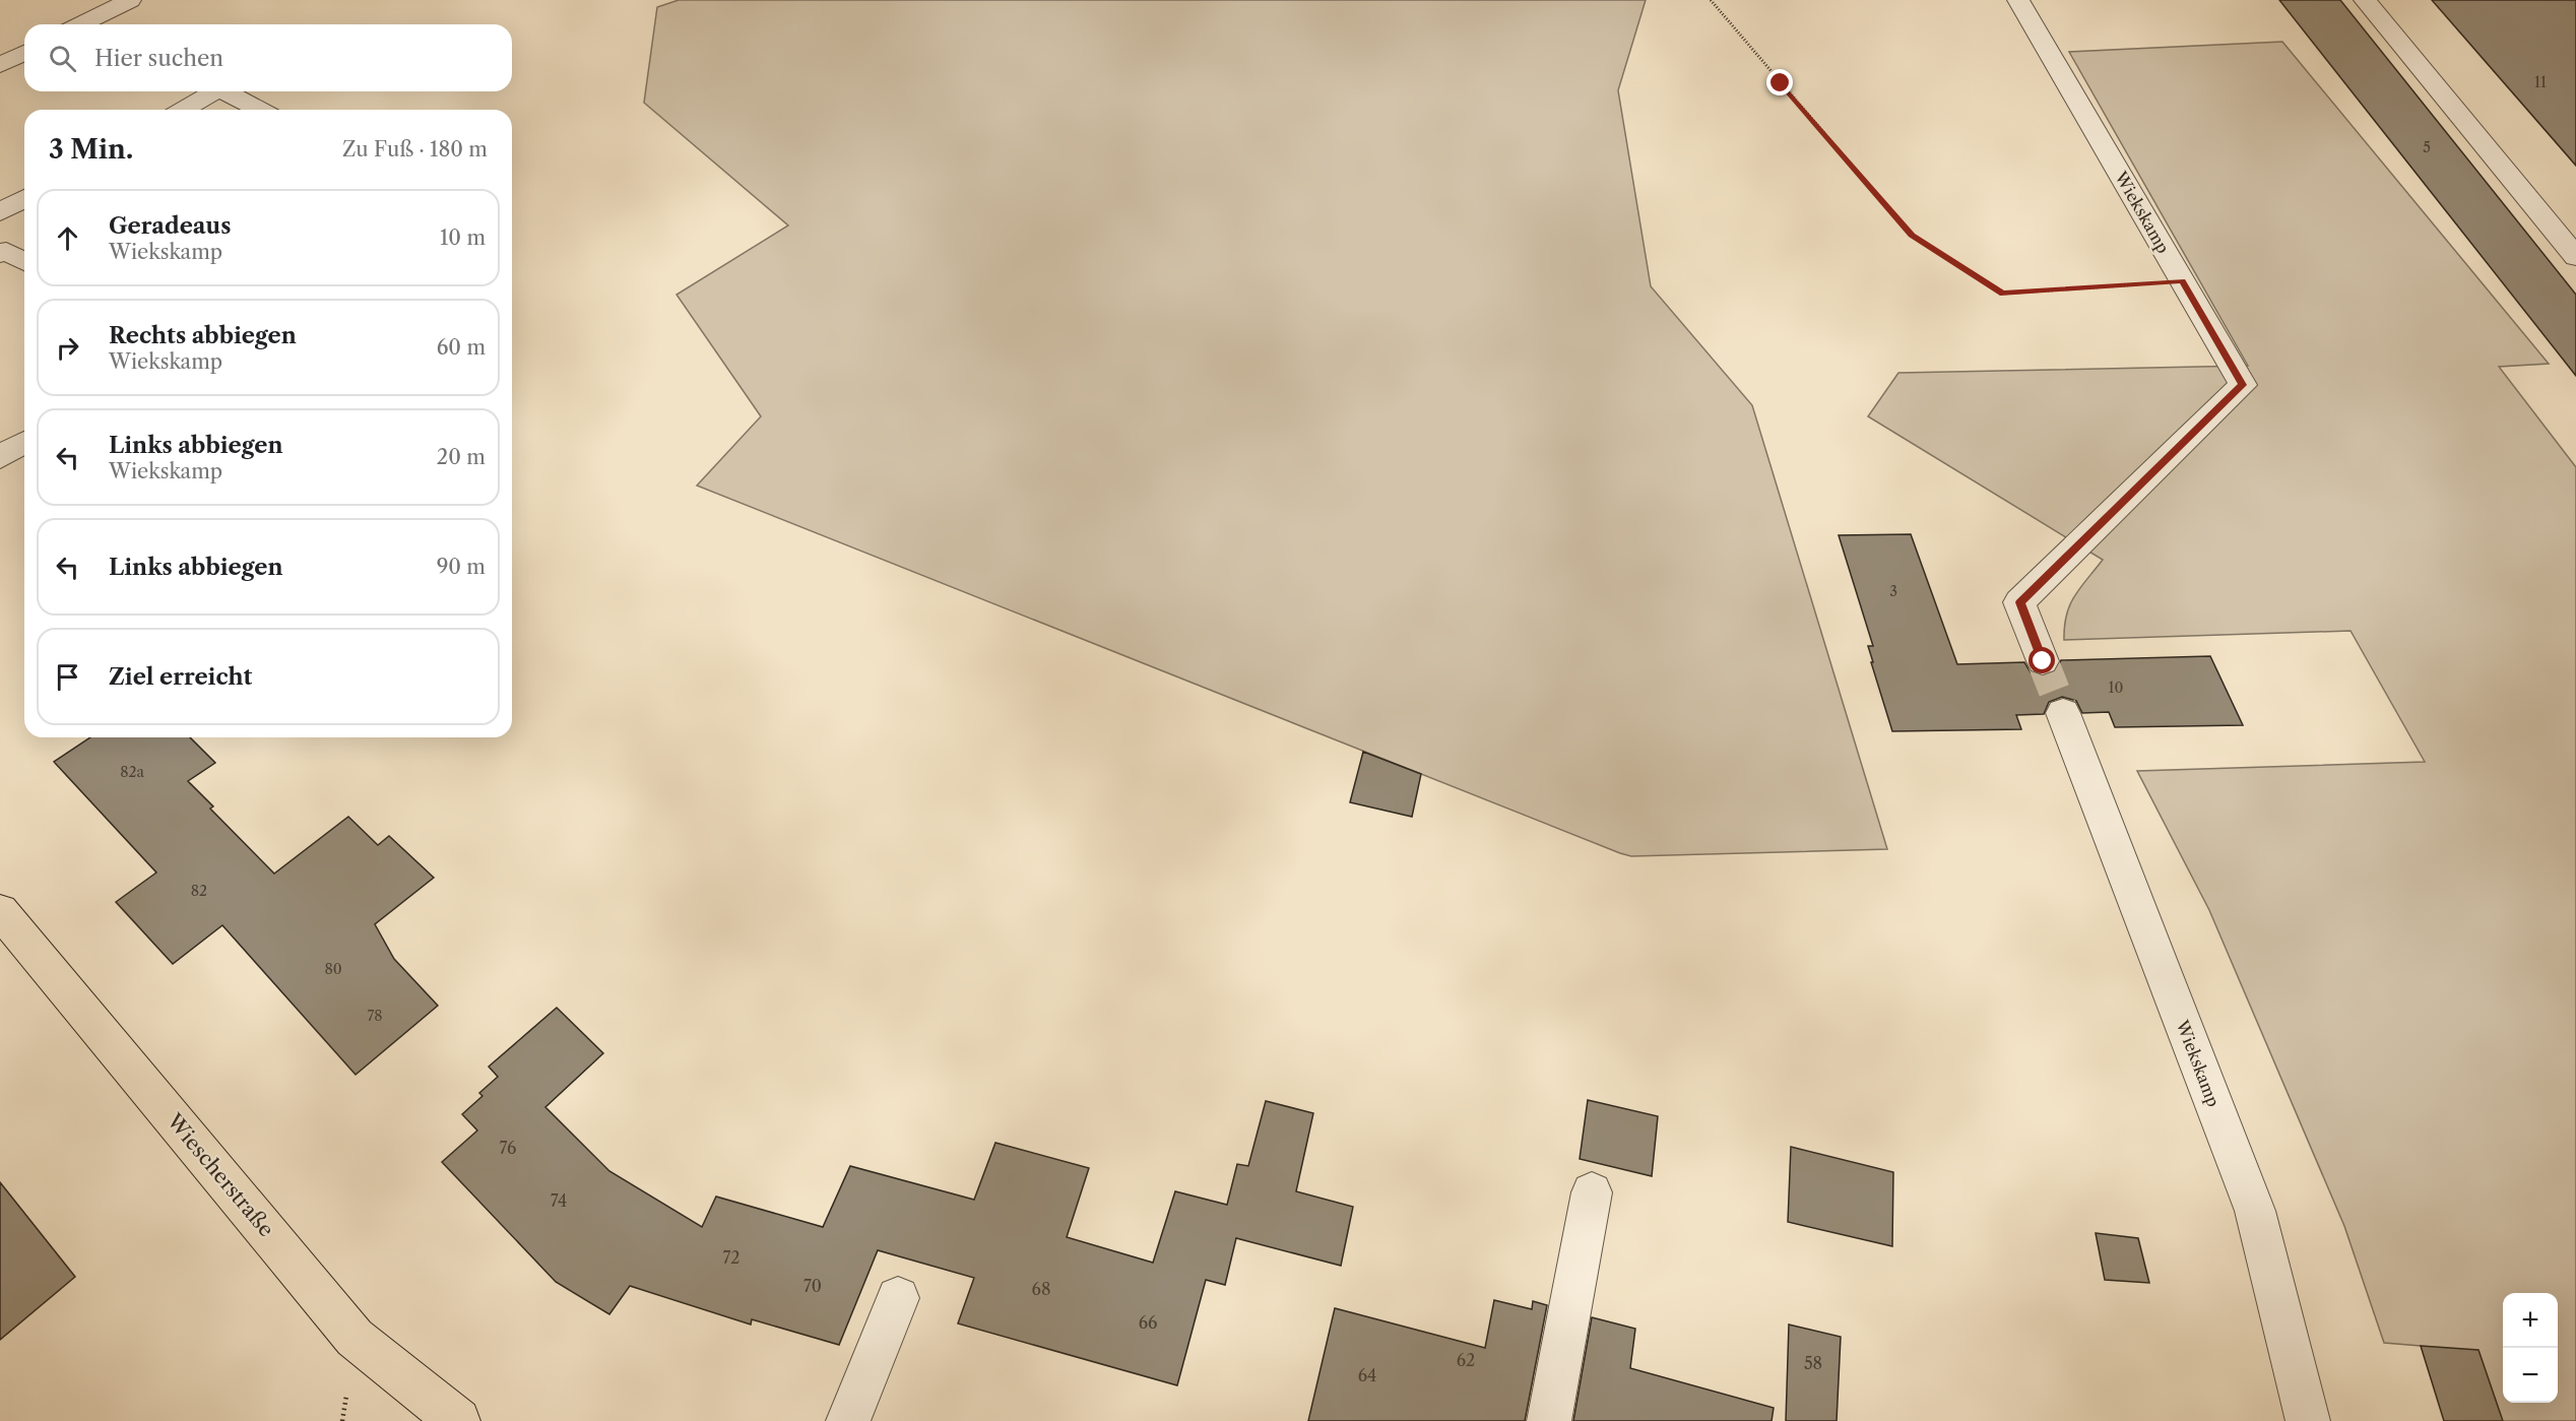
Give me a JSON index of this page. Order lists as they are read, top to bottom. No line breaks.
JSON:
{"streets":{"main road":["Wiescherstraße"],"street":["Wiekskamp"]},"house_numbers":["11","5","3","10","82a","82","80","78","76","74","72","70","68","66","62","58","64"],"page":{"search":"Hier suchen","heading":["3 Min.","Zu Fuß · 180 m"],"list":[["Geradeaus","Wiekskamp","10 m"],["Rechts abbiegen","Wiekskamp","60 m"],["Links abbiegen","Wiekskamp","20 m"],["Links abbiegen","90 m"],"Ziel erreicht"],"map_buttons":["+","−"]}}
